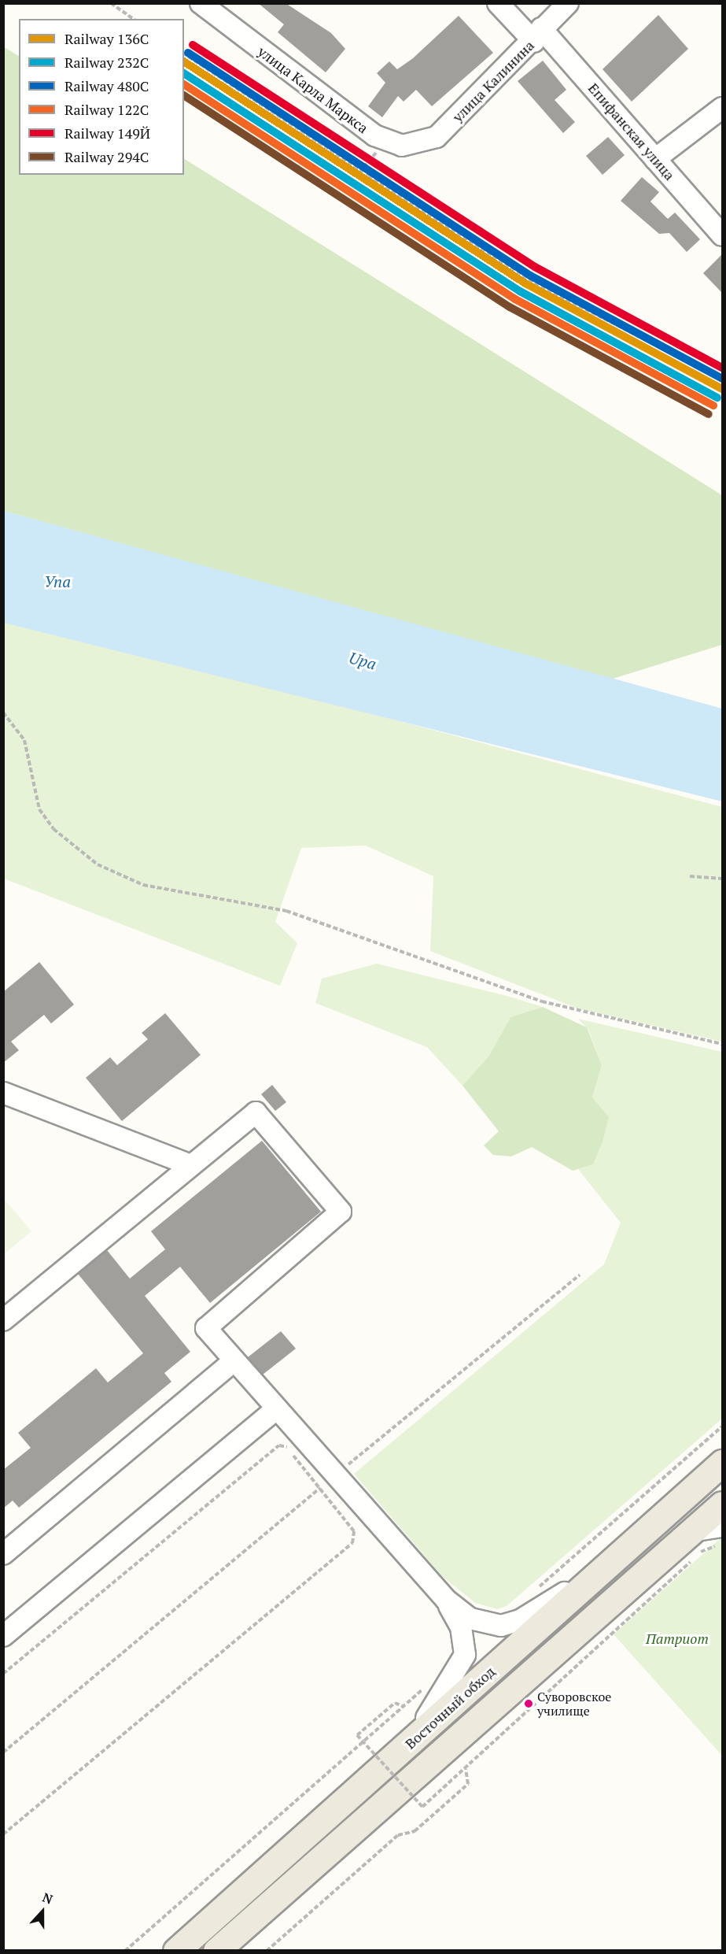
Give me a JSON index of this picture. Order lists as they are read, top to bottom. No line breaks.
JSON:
{"streets":{"main road":["Восточный обход"],"street":["улица Калинина","улица Карла Маркса","Епифанская улица"]},"crossings":[["улица Калинина","улица Карла Маркса"],["улица Калинина","Епифанская улица"]],"water":["Упа","Upa"],"parks":["Патриот"],"places":["Суворовское училище"],"lines":["rail line 149Й","rail line 480С","rail line 136С","rail line 232C","rail line 122С","rail line 294С"],"legend":["Railway 136С","Railway 232C","Railway 480С","Railway 122С","Railway 149Й","Railway 294С"],"north":"top"}
